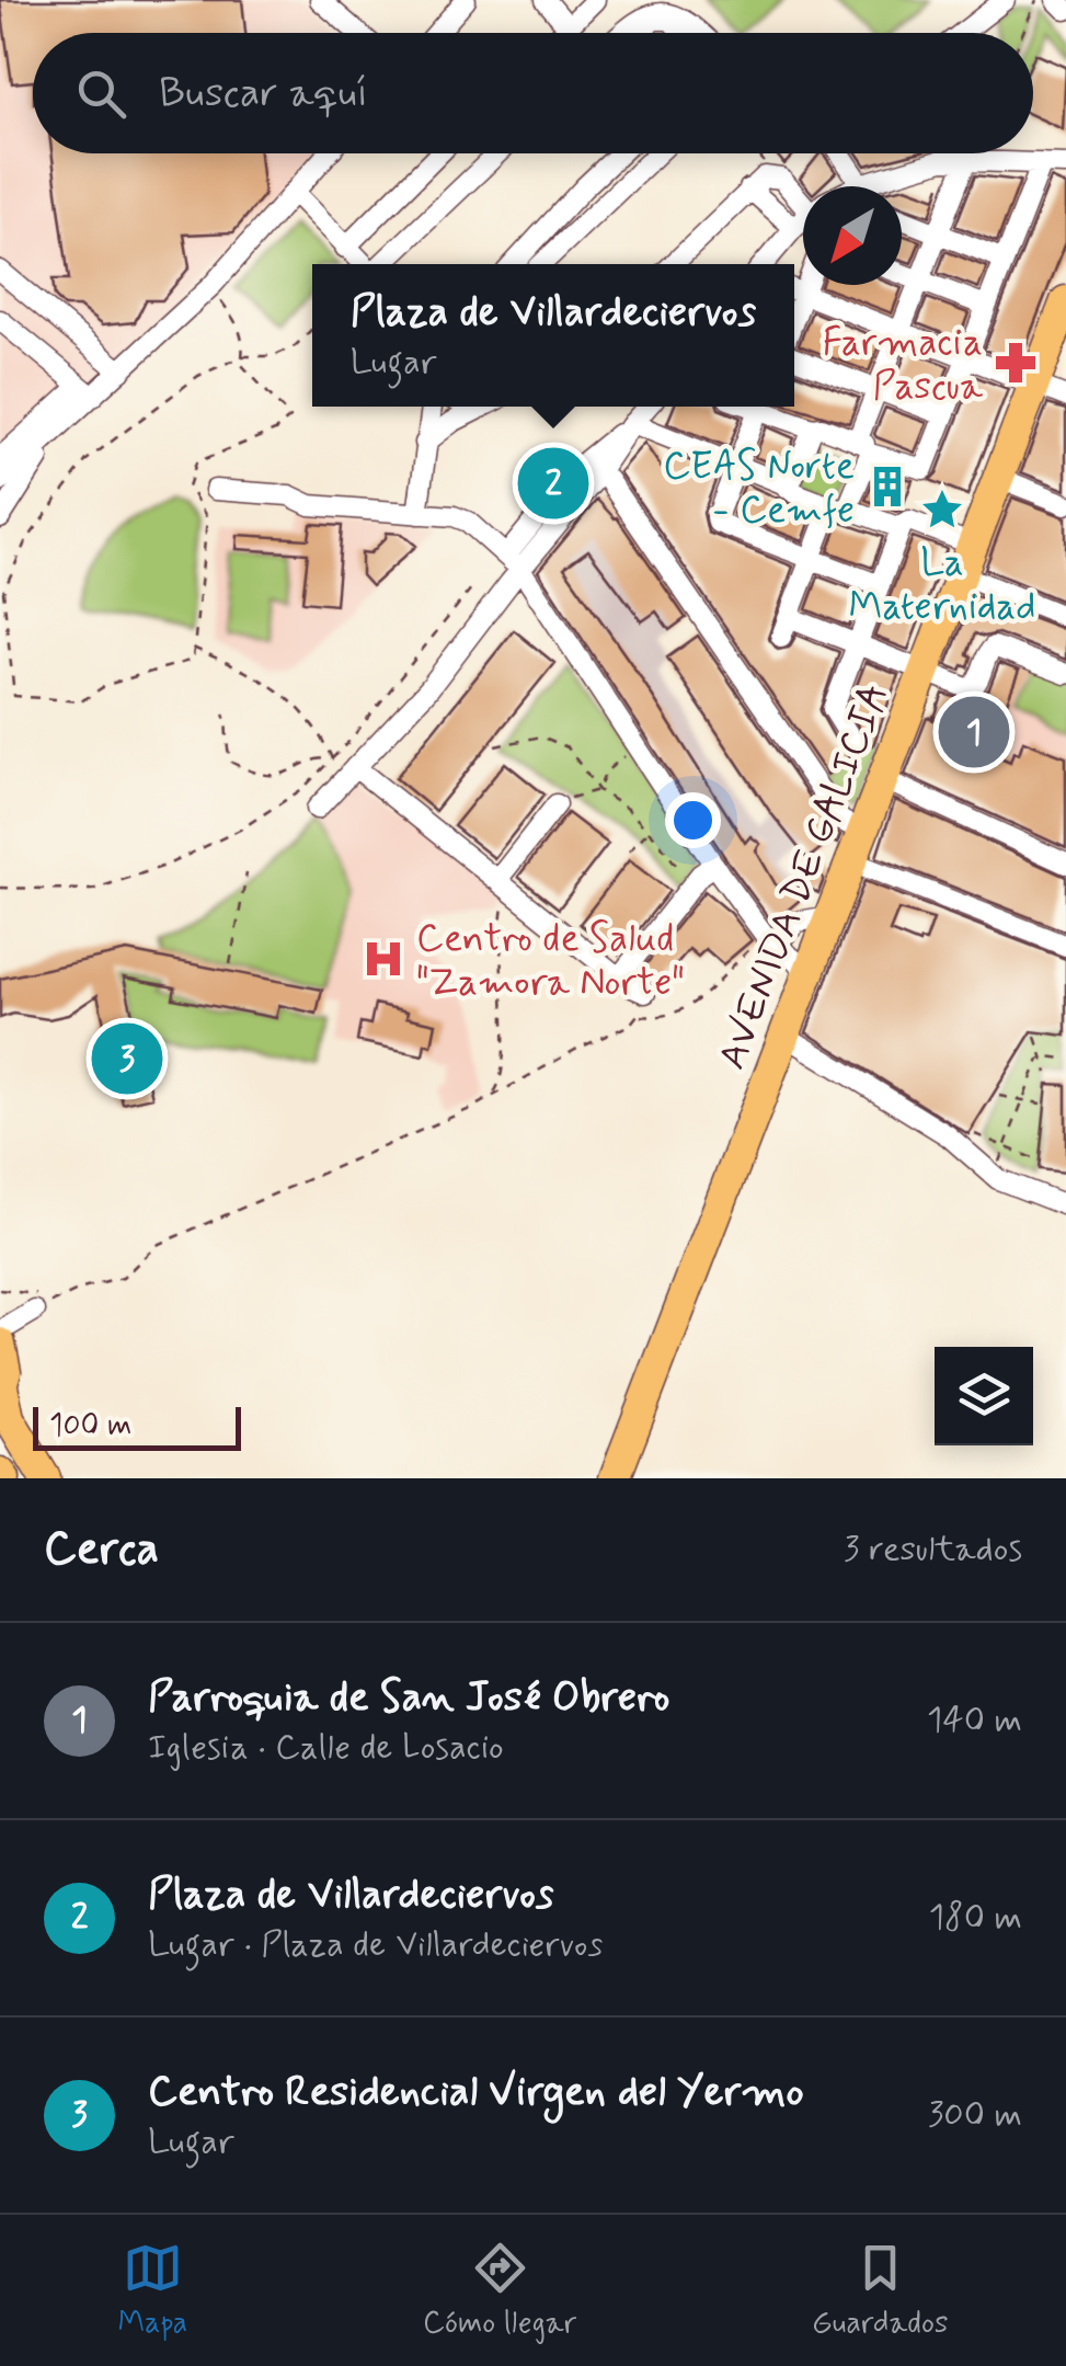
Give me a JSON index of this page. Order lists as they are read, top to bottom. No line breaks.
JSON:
{"streets":{"highway":["AVENIDA DE GALICIA"]},"places":{"pharmacy":["Farmacia Pascua"],"building":["CEAS Norte - Cemfe"],"place":["La Maternidad"],"hospital":["Centro de Salud \"Zamora Norte\""]},"scale_bar":"100 m","north":"bottom left","page":{"search":"Buscar aquí","popup":["Plaza de Villardeciervos","Lugar"],"pins":["2","1","3"],"scale":"100 m","heading":["Cerca","3 resultados"],"list":[{"mark":"1","name":"Parroquia de San José Obrero","note":"Iglesia · Calle de Losacio","value":"140 m"},{"mark":"2","name":"Plaza de Villardeciervos","note":"Lugar · Plaza de Villardeciervos","value":"180 m"},{"mark":"3","name":"Centro Residencial Virgen del Yermo","note":"Lugar","value":"300 m"}],"nav":["Mapa","Cómo llegar","Guardados"]}}
